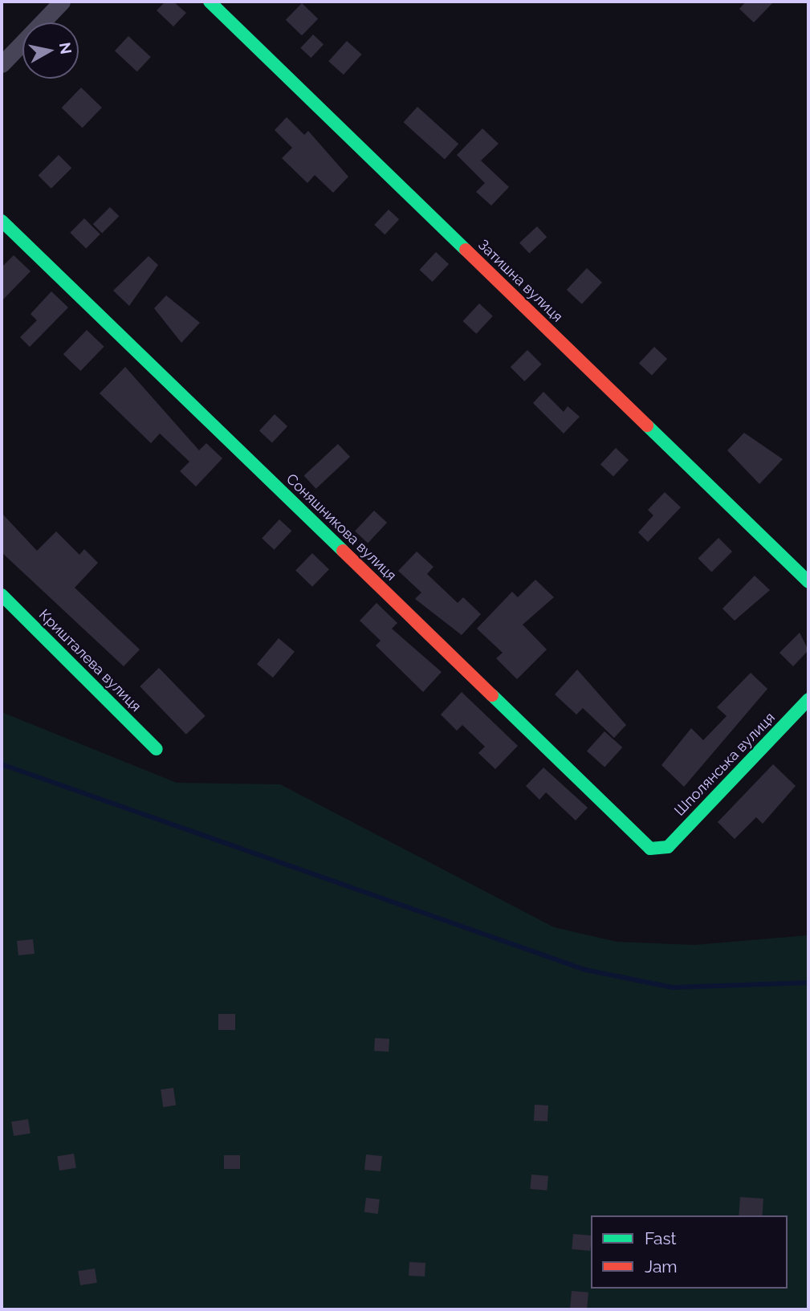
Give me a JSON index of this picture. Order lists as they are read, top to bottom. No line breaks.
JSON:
{"streets":{"street":["Затишна вулиця","Соняшникова вулиця","Кришталева вулиця","Шполянська вулиця"]},"crossings":[["Соняшникова вулиця","Шполянська вулиця"]],"legend":["Fast","Jam"],"north":"right"}
